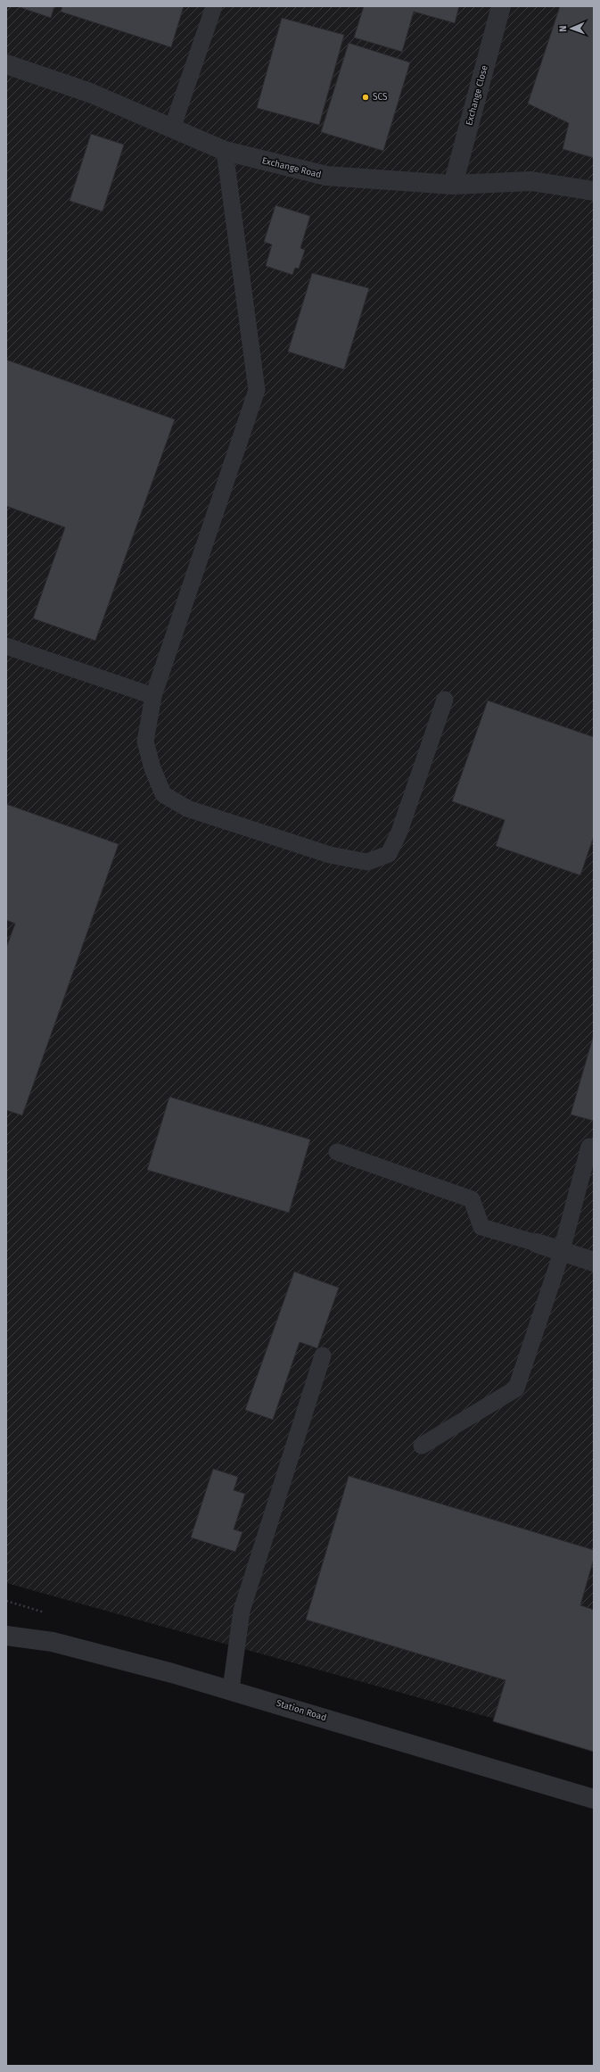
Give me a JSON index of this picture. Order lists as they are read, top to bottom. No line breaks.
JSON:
{"streets":{"street":["Exchange Close","Exchange Road","Station Road"]},"crossings":[["Exchange Close","Exchange Road"]],"places":["SCS"],"north":"left"}
